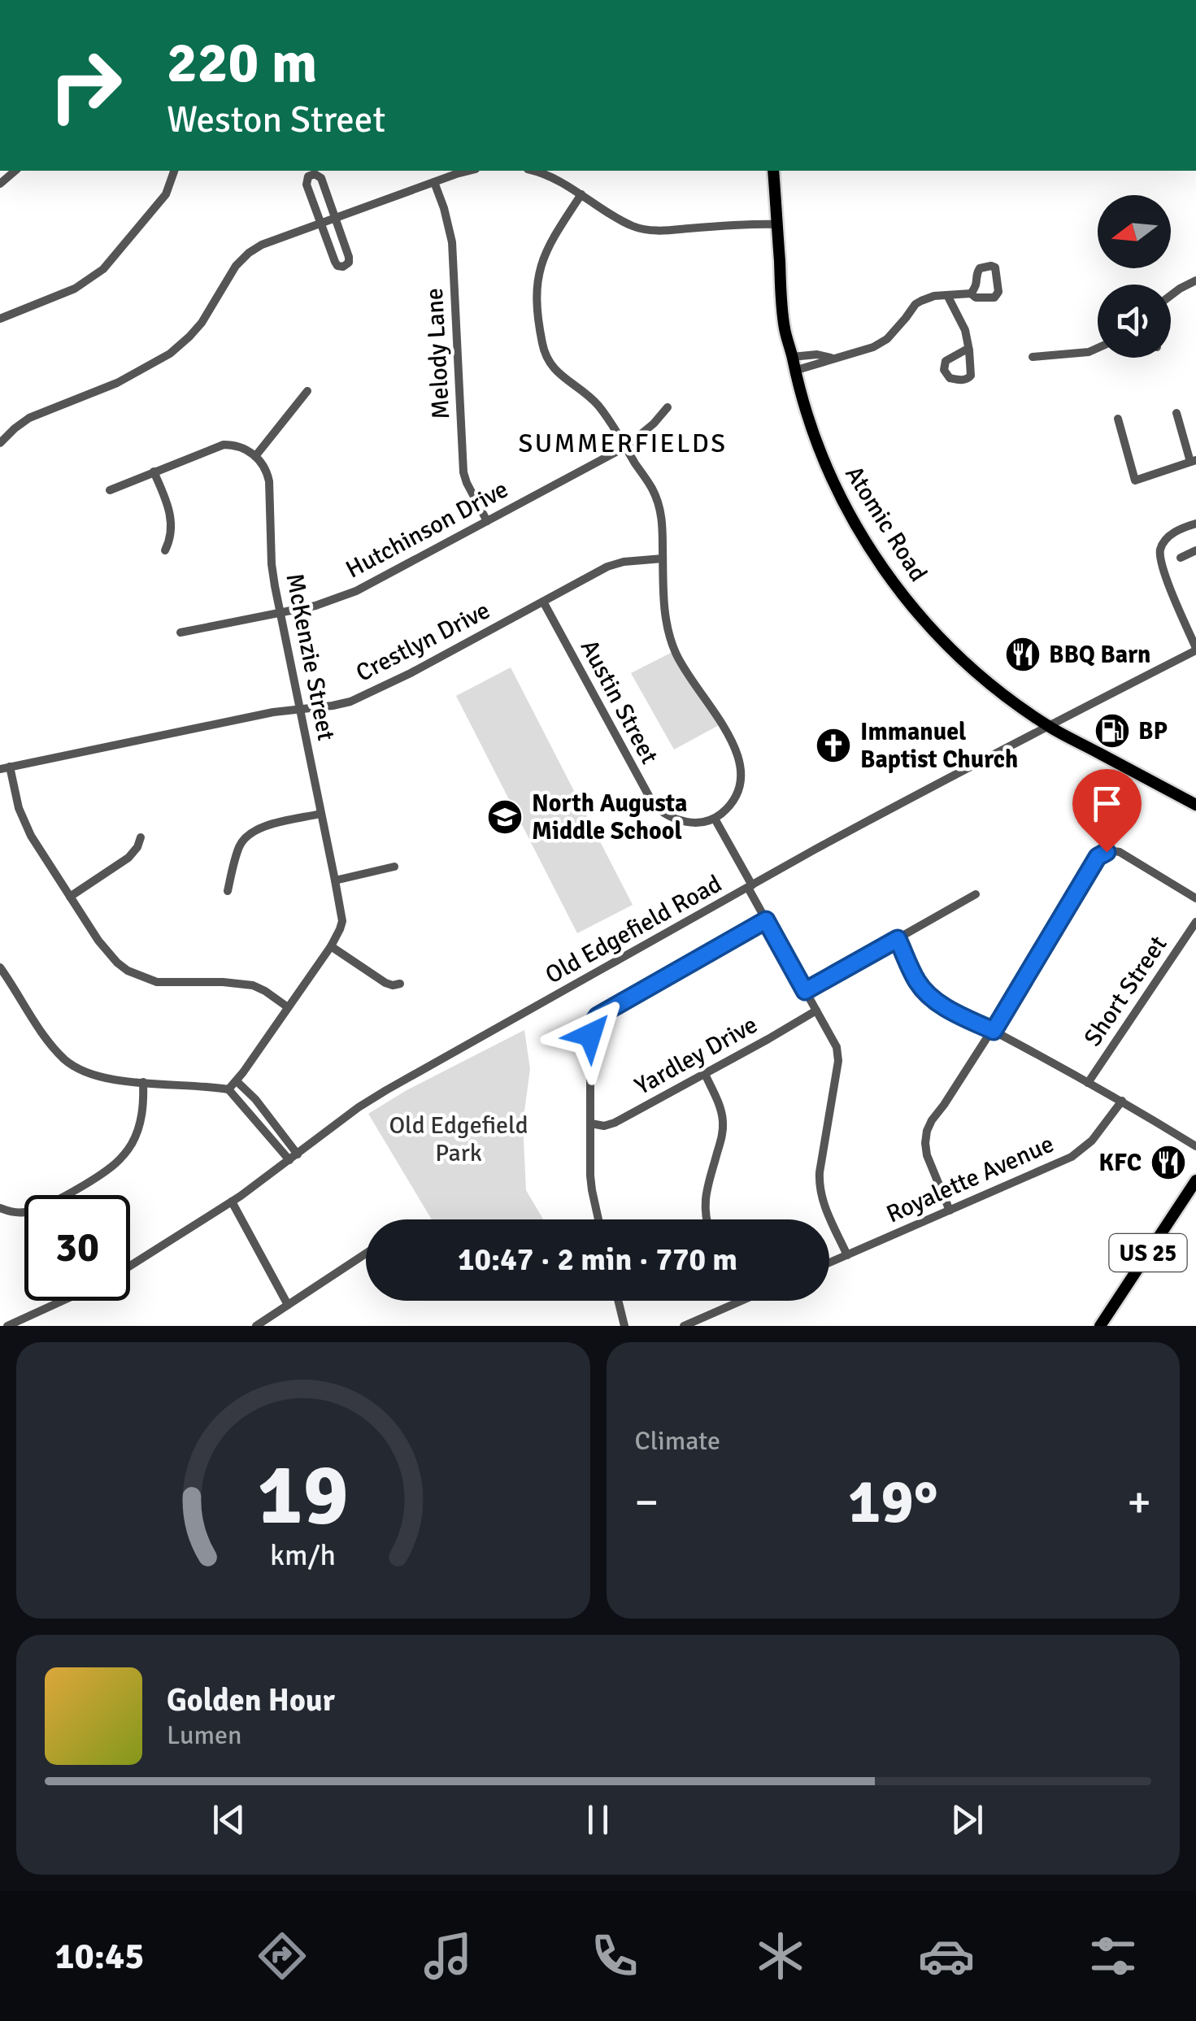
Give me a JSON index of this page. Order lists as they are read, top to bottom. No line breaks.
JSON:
{"streets":{"main road":["Atomic Road","US 25"],"street":["Melody Lane","Hutchinson Drive","Crestlyn Drive","McKenzie Street","Austin Street","Old Edgefield Road","Short Street","Yardley Drive","Royalette Avenue"]},"crossings":[["Melody Lane","Hutchinson Drive"],["Atomic Road","Old Edgefield Road"],["Hutchinson Drive","McKenzie Street"],["Crestlyn Drive","McKenzie Street"],["Crestlyn Drive","Austin Street"]],"districts":["SUMMERFIELDS"],"parks":["Old Edgefield Park"],"places":{"restaurant":["BBQ Barn","KFC"],"fuel station":["BP"],"church":["Immanuel Baptist Church"],"school or university":["North Augusta Middle School"]},"north":"left","page":{"turn":["220 m","Weston Street"],"limit":"30","trip":"10:47 · 2 min · 770 m","tile":"Climate","heat":["−","19°","+"],"song":["Golden Hour","Lumen"],"tabs":"10:45","gauge":["19","km/h"]}}
